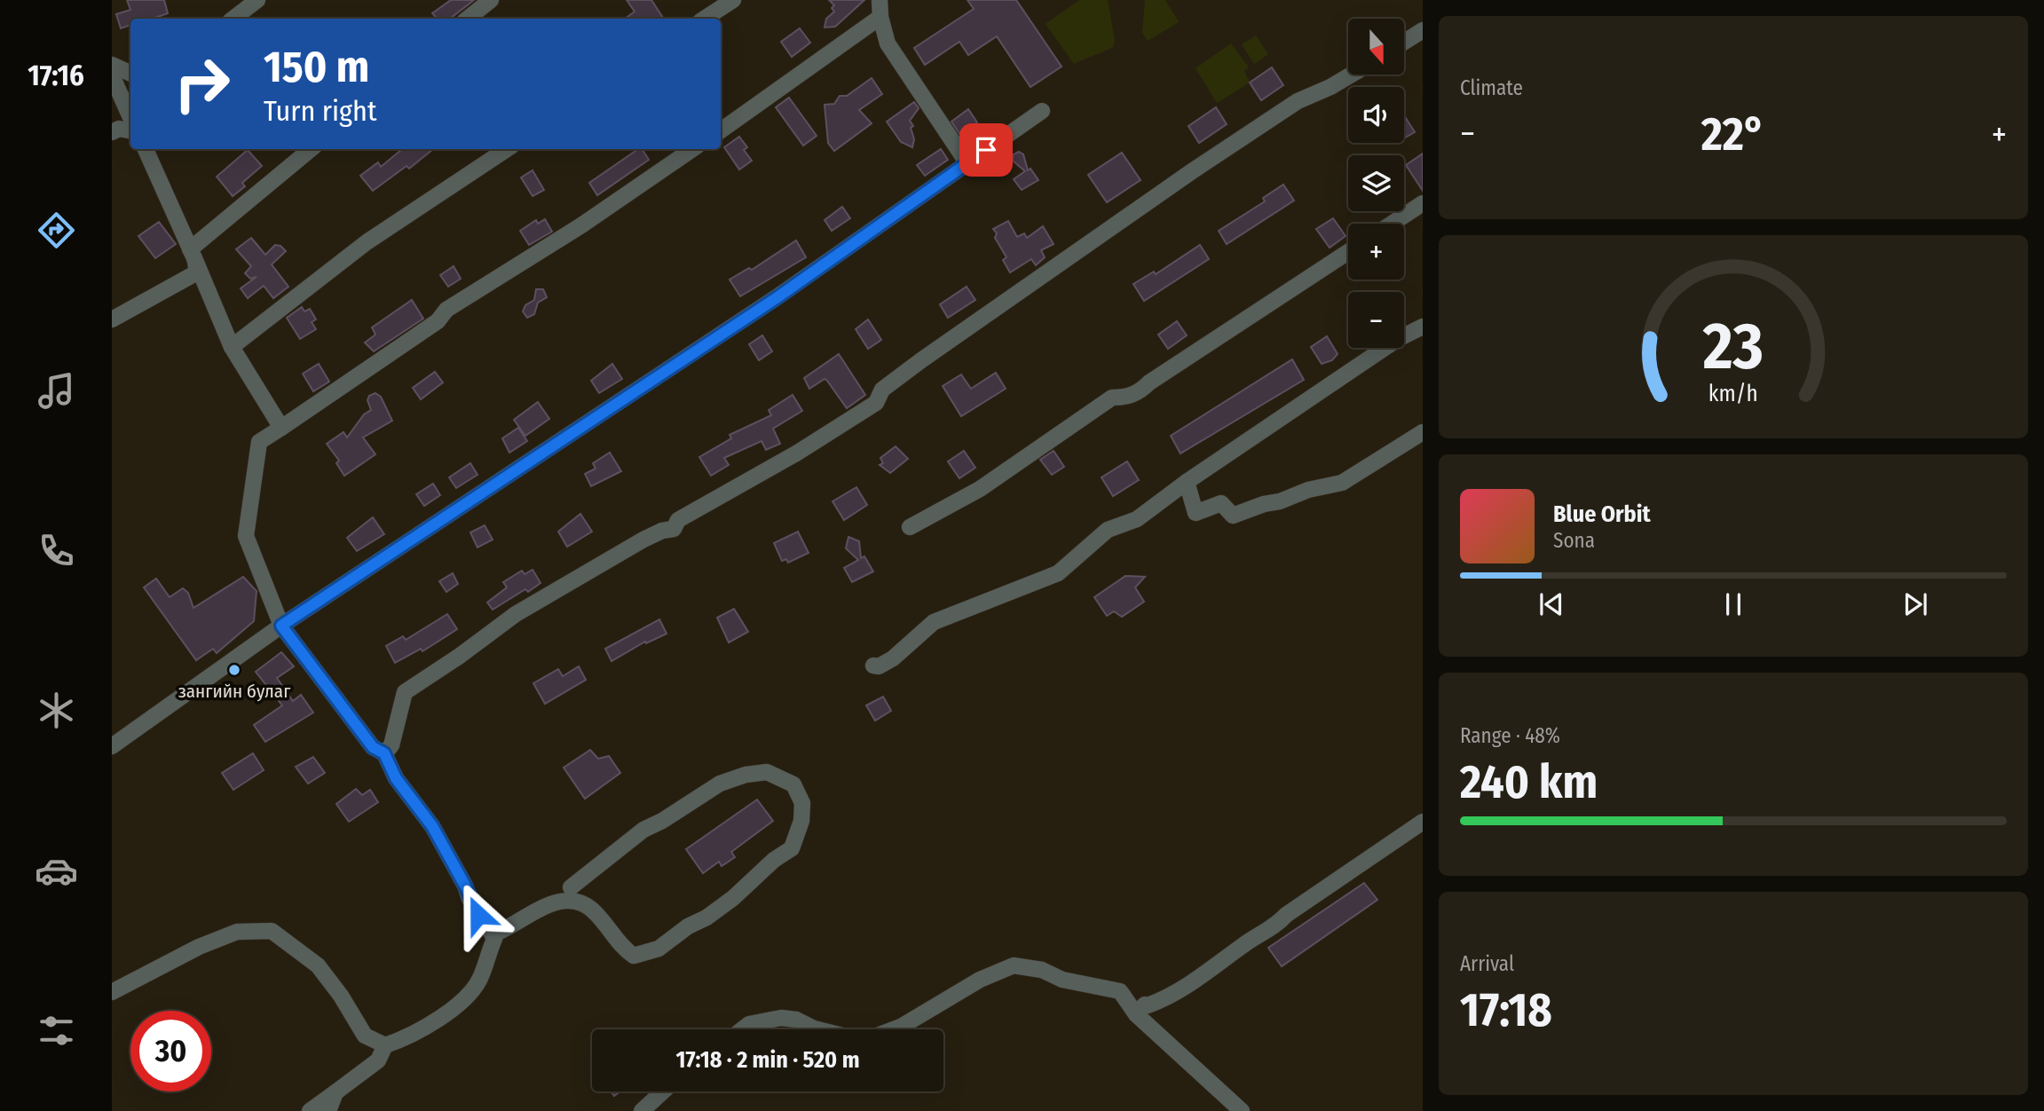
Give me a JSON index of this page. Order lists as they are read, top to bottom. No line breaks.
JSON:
{"places":["зангийн булаг"],"north":"bottom","page":{"tabs":"17:16","tile":["Climate",["Range · 48%","240 km"],["Arrival","17:18"]],"map_buttons":["+","−"],"turn":["150 m","Turn right"],"heat":["−","22°","+"],"song":["Blue Orbit","Sona"],"limit":"30","trip":"17:18 · 2 min · 520 m","gauge":["23","km/h"]}}
